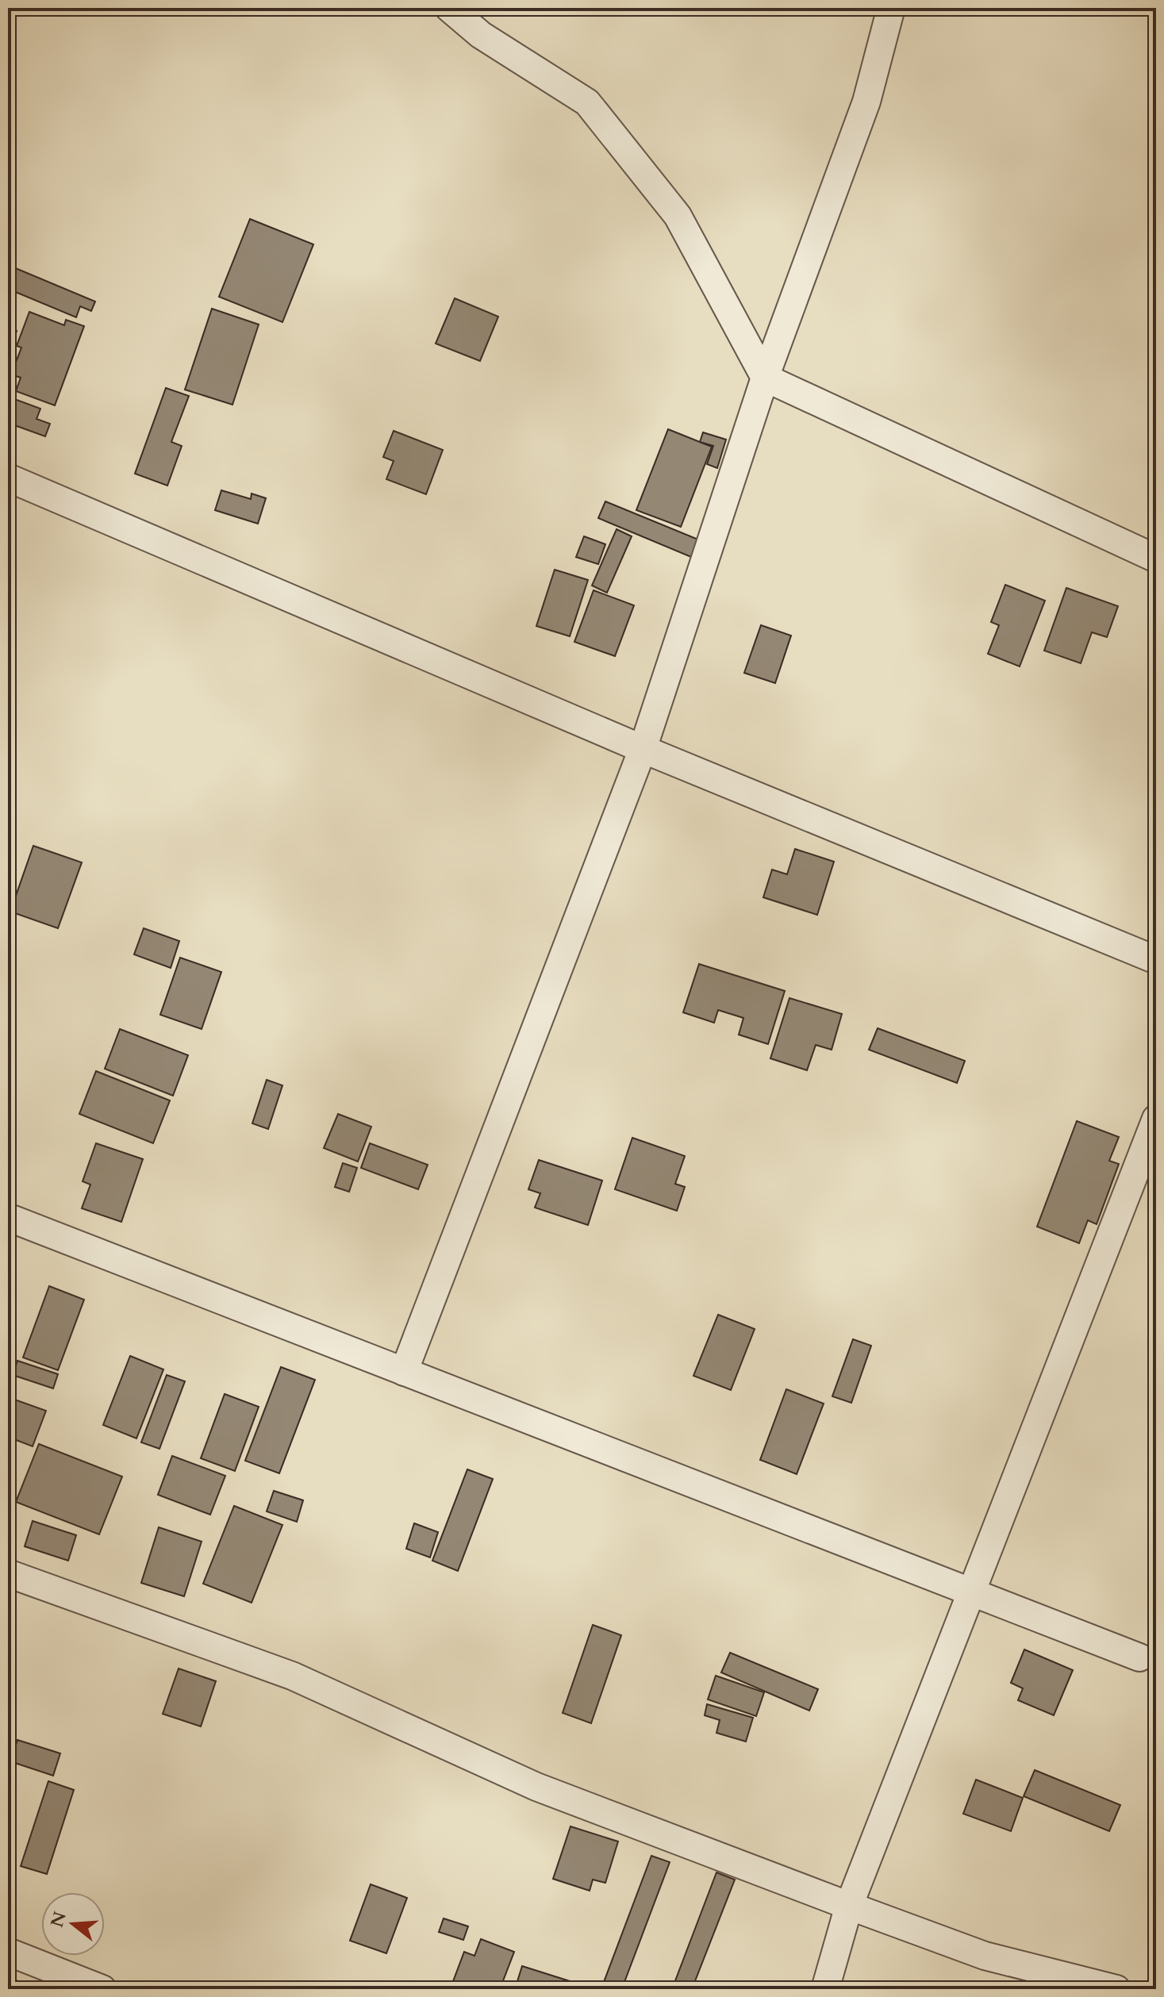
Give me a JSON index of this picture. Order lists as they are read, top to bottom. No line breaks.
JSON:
{"north":"left"}
